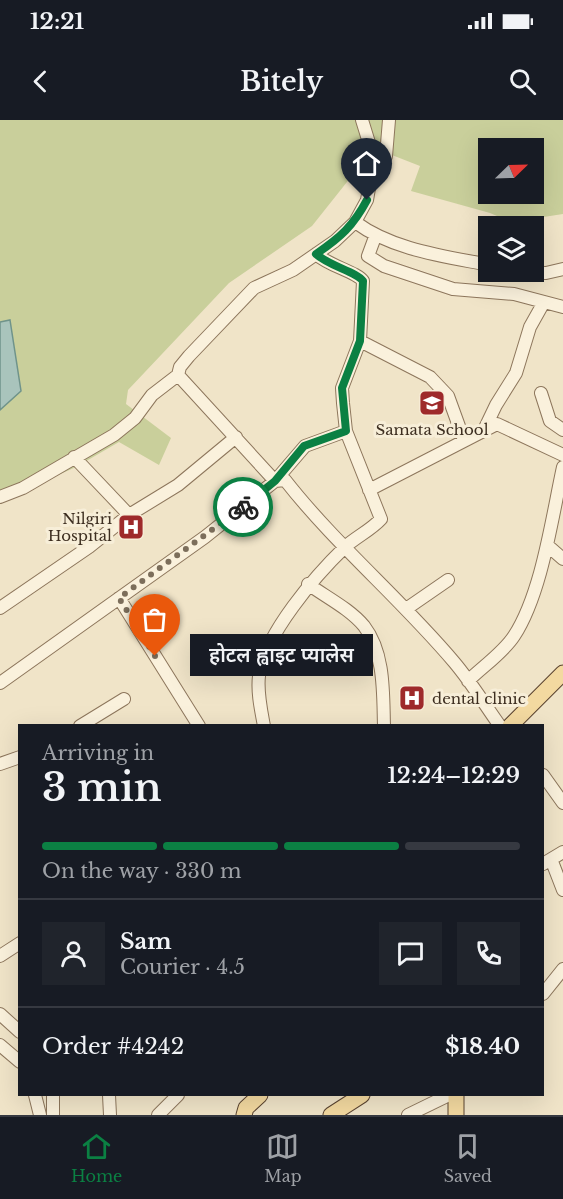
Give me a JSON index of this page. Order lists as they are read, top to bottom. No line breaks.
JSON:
{"places":{"school or university":["Samata School"],"hospital":["Nilgiri Hospital","dental clinic"],"other":["होटल ह्वाइट प्यालेस"]},"north":"top right","page":{"status":"12:21","header":"Bitely","bubble":"होटल ह्वाइट प्यालेस","heading":["3 min","Arriving in","12:24–12:29"],"panel":["Sam","Courier · 4.5","Order #4242","$18.40"],"bar":"On the way · 330 m","tabs":["Home","Map","Saved"]}}
